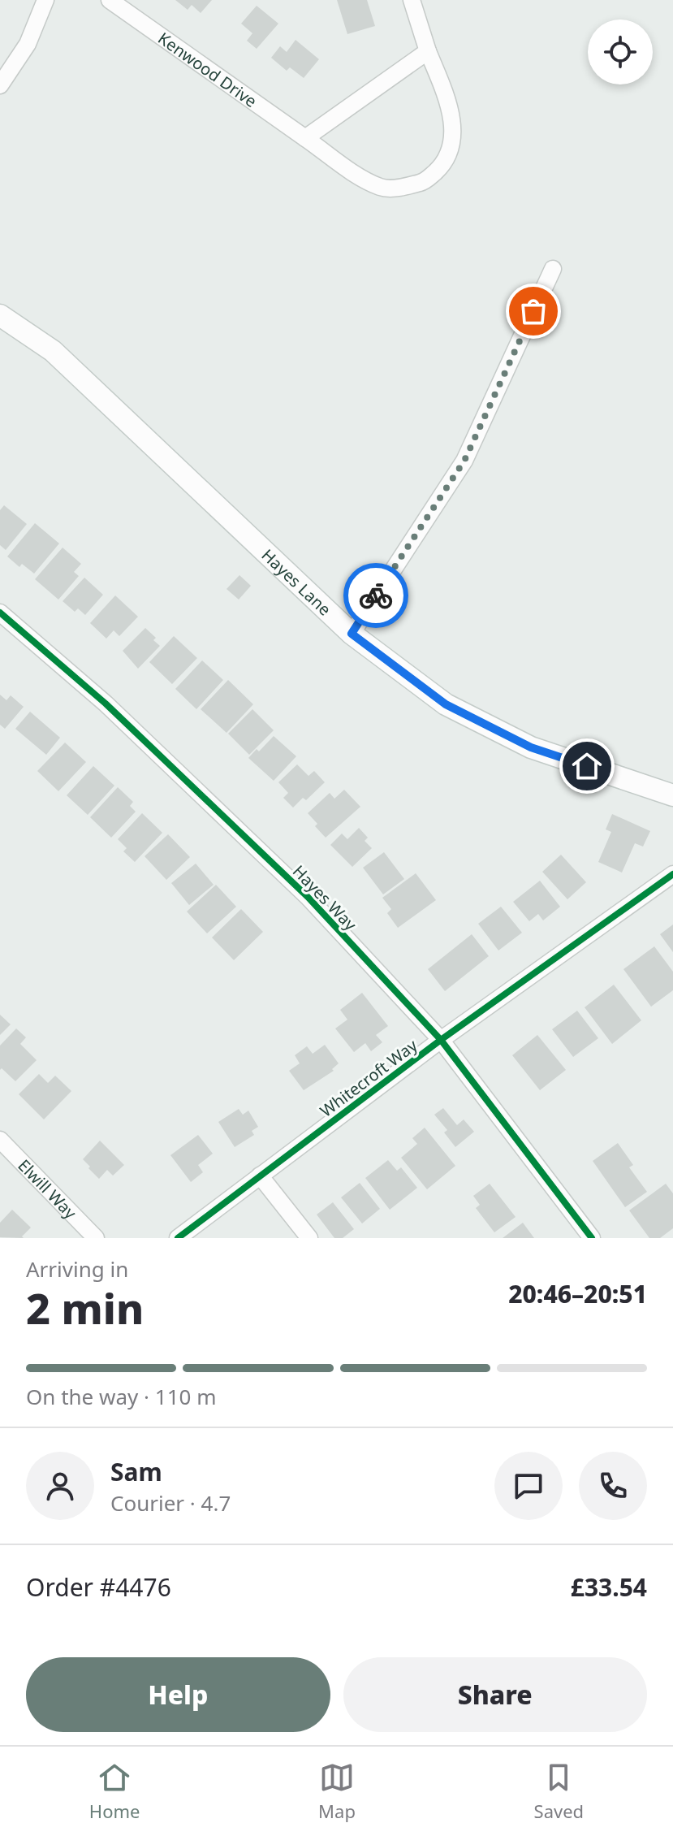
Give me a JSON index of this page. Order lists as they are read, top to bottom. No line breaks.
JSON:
{"streets":{"main road":["Hayes Lane"],"street":["Kenwood Drive","Hayes Way","Whitecroft Way","Elwill Way"]},"crossings":[["Hayes Way","Whitecroft Way"]],"page":{"heading":["2 min","Arriving in","20:46–20:51"],"panel":["Sam","Courier · 4.7","Order #4476","£33.54"],"bar":"On the way · 110 m","buttons":["Help","Share"],"tabs":["Home","Map","Saved"]}}
